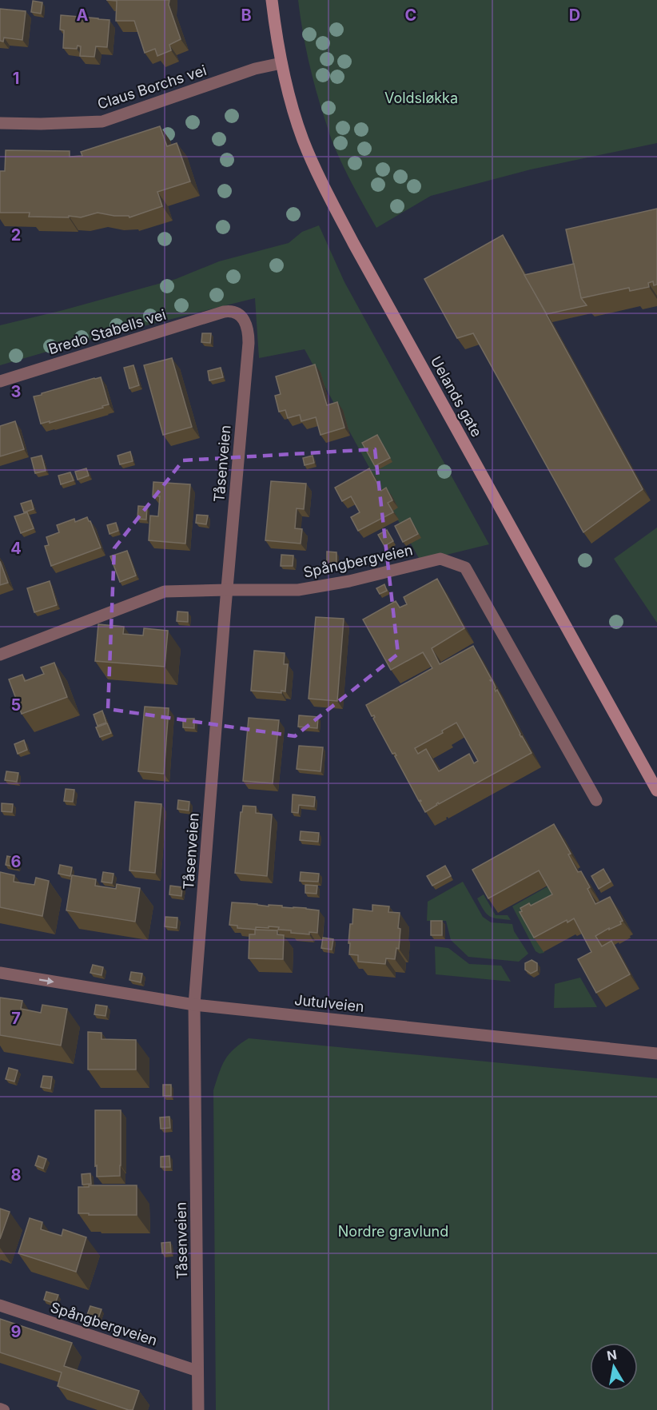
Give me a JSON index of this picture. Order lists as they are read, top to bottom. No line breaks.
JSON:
{"streets":{"street":["Claus Borchs vei","Bredo Stabells vei","Uelands gate","Tåsenveien","Spångbergveien","Jutulveien"]},"crossings":[["Claus Borchs vei","Uelands gate"],["Bredo Stabells vei","Tåsenveien"],["Tåsenveien","Spångbergveien"],["Tåsenveien","Jutulveien"]],"parks":["Voldsløkka","Nordre gravlund"],"north":"top","grid":{"columns":["A","B","C","D"],"rows":["1","2","3","4","5","6","7","8","9"]}}
